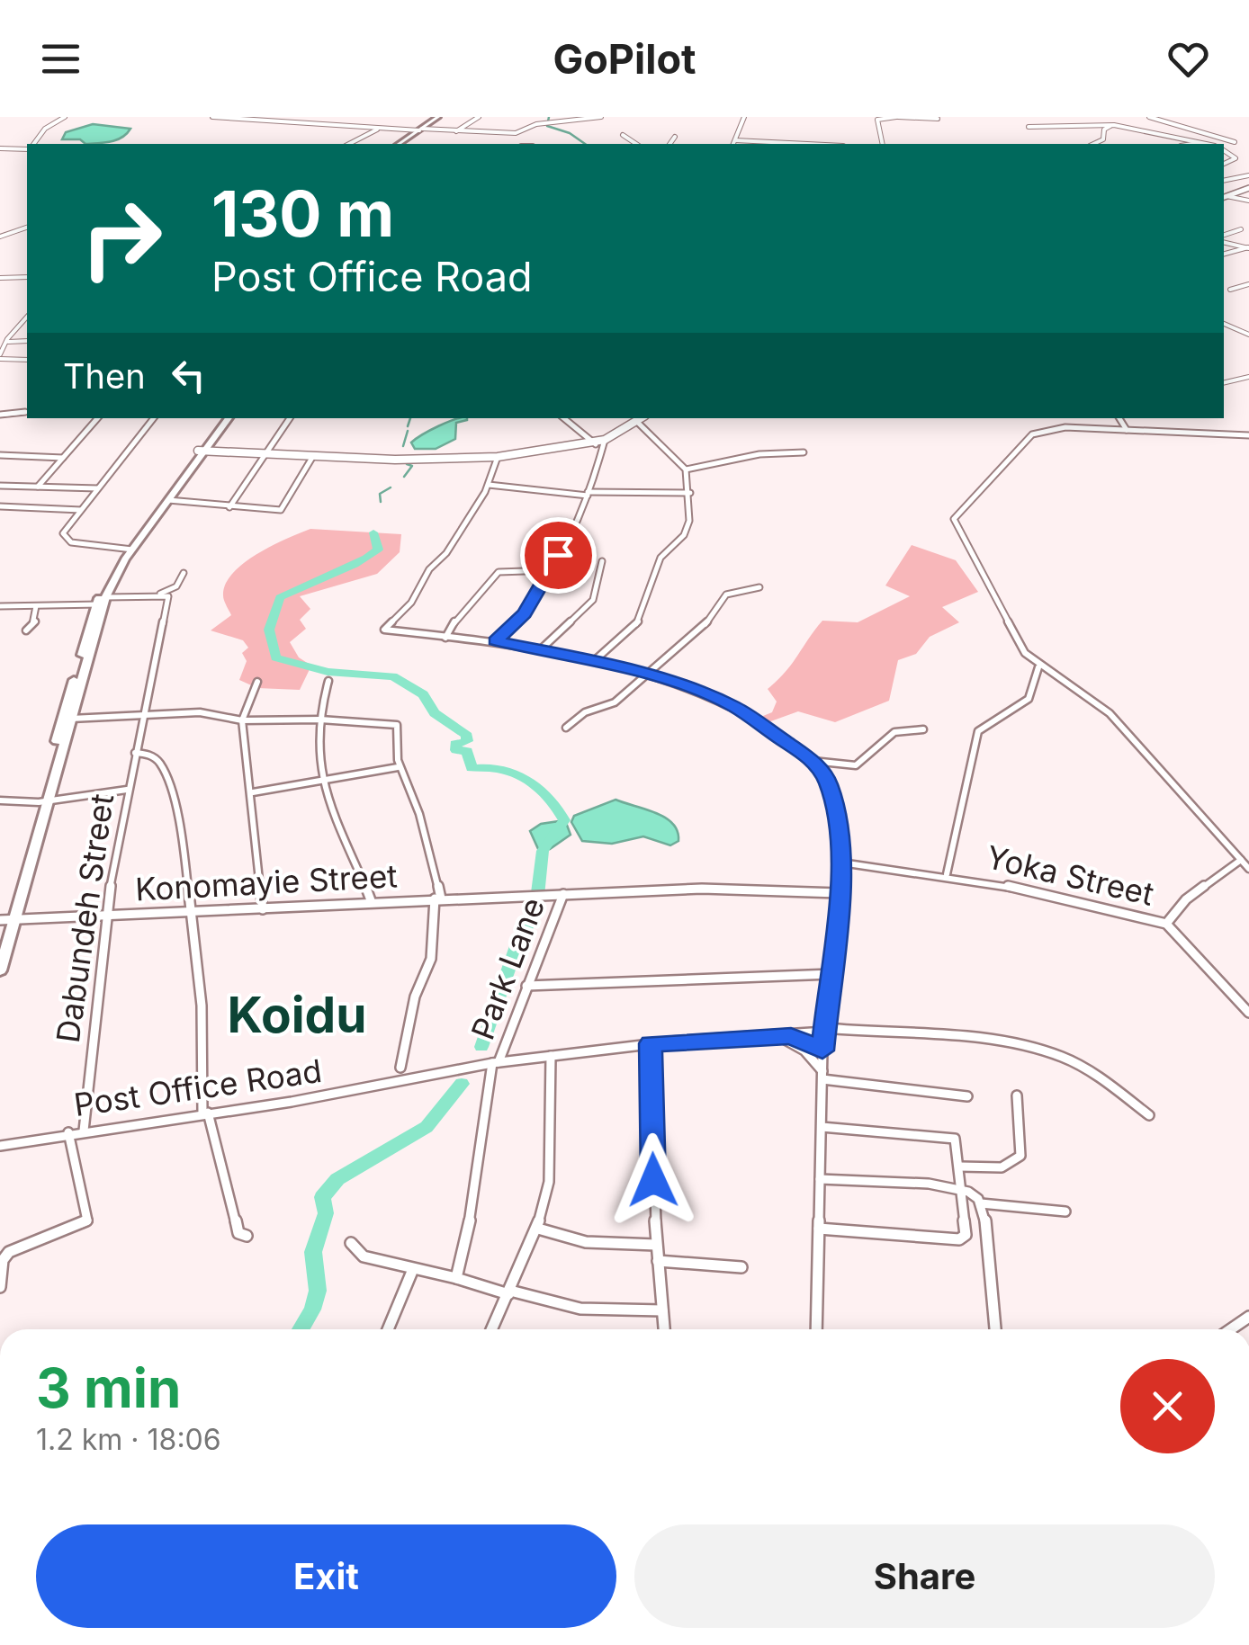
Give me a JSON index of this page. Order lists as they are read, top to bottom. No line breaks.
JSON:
{"streets":{"street":["Yoka Street","Konomayie Street","Dabundeh Street","Park Lane","Post Office Road"]},"crossings":[["Konomayie Street","Dabundeh Street"],["Konomayie Street","Park Lane"],["Dabundeh Street","Post Office Road"],["Park Lane","Post Office Road"]],"districts":["Koidu"],"page":{"header":"GoPilot","turn":["130 m","Post Office Road"],"then":"Then","heading":["3 min","1.2 km · 18:06"],"buttons":["Exit","Share"]}}
